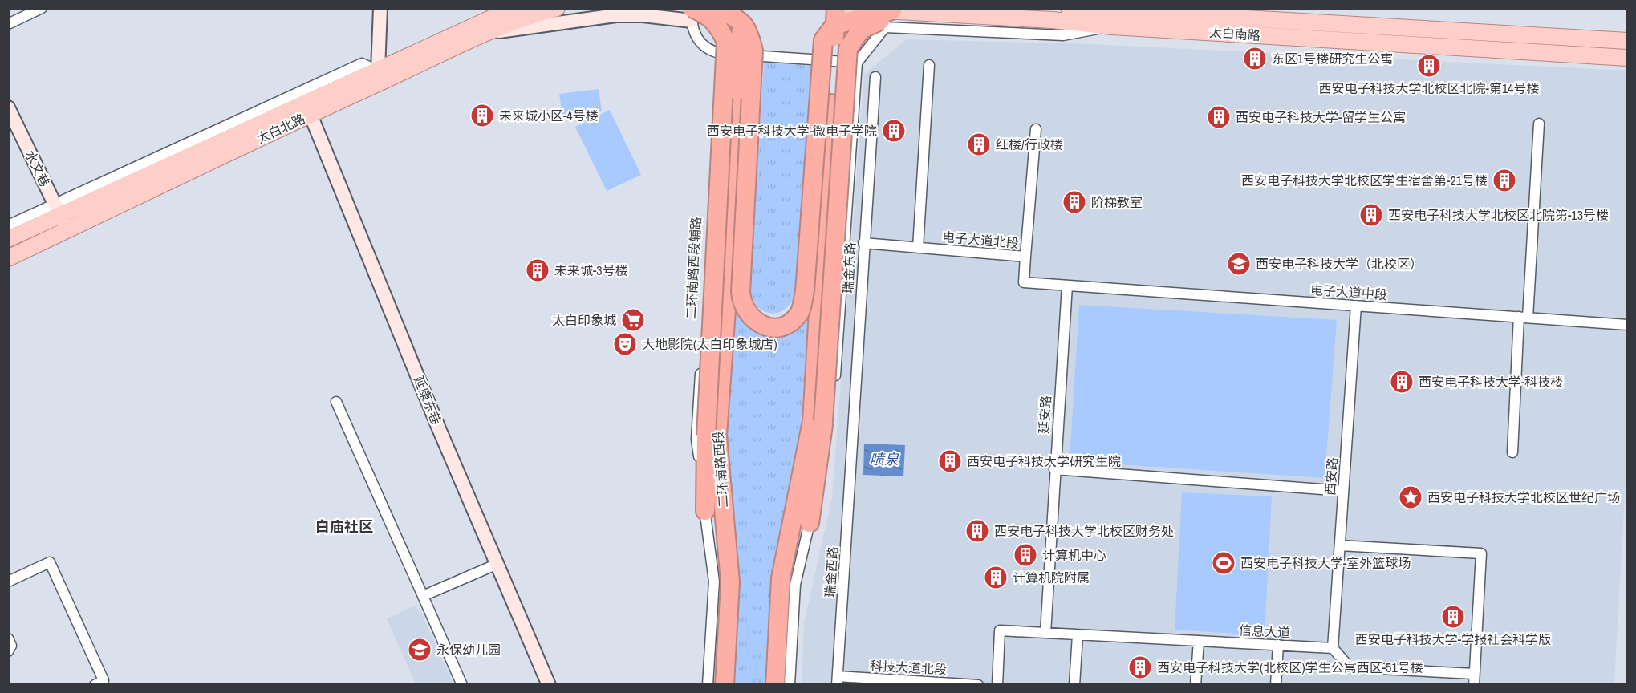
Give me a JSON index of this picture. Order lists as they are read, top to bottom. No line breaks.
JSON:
{"streets":{"highway":["二环南路西段"],"main road":["太白南路","太白北路"],"street":["水文巷","电子大道北段","二环南路西段辅路","瑞金东路","电子大道中段","延康东巷","延安路","西安路","瑞金西路","信息大道","科技大道北段"]},"crossings":[["太白北路","水文巷"],["太白北路","延康东巷"],["电子大道北段","瑞金东路"],["电子大道北段","电子大道中段"],["电子大道北段","延安路"],["瑞金东路","瑞金西路"],["电子大道中段","延安路"],["电子大道中段","西安路"],["延安路","信息大道"],["西安路","信息大道"],["瑞金西路","科技大道北段"]],"districts":["白庙社区"],"water":["喷泉"],"places":{"building":["东区1号楼研究生公寓","西安电子科技大学北校区北院-第14号楼","未来城小区-4号楼","西安电子科技大学-留学生公寓","西安电子科技大学-微电子学院","红楼/行政楼","西安电子科技大学北校区学生宿舍第-21号楼","阶梯教室","西安电子科技大学北校区北院第-13号楼","未来城-3号楼","西安电子科技大学-科技楼","西安电子科技大学研究生院","西安电子科技大学北校区财务处","计算机中心","计算机院附属","西安电子科技大学-学报社会科学版","西安电子科技大学(北校区)学生公寓西区-51号楼"],"school or university":["西安电子科技大学（北校区）","永保幼儿园"],"supermarket":["太白印象城"],"theatre":["大地影院(太白印象城店)"],"place":["西安电子科技大学北校区世纪广场"],"sports":["西安电子科技大学-室外篮球场"]}}
